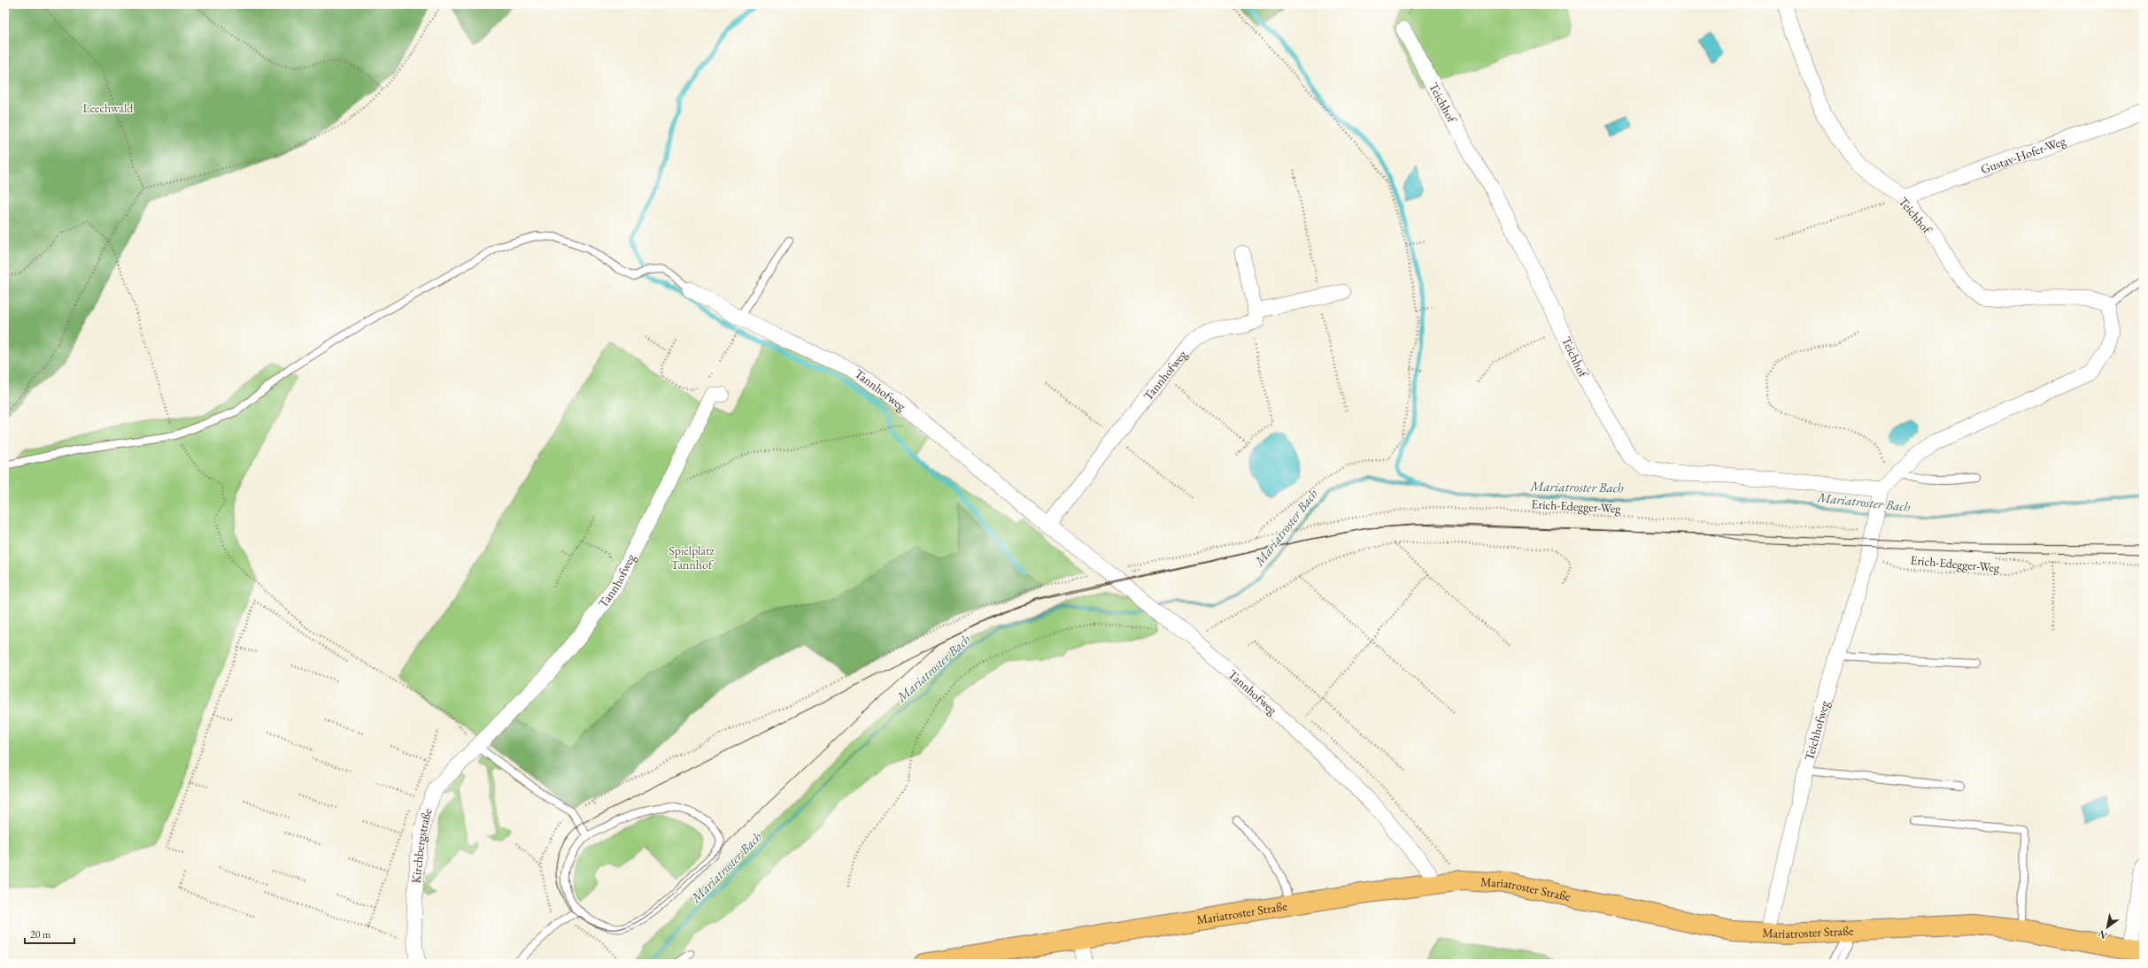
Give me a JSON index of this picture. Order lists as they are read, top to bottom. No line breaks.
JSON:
{"streets":{"main road":["Mariatroster Straße"],"street":["Teichhof","Gustav-Hofer-Weg","Tannhofweg","Teichhofweg","Kirchbergstraße"],"path":["Erich-Edegger-Weg"]},"crossings":[["Teichhof","Gustav-Hofer-Weg"],["Tannhofweg","Erich-Edegger-Weg"],["Tannhofweg","Kirchbergstraße"],["Tannhofweg","Mariatroster Straße"],["Erich-Edegger-Weg","Teichhofweg"],["Teichhofweg","Mariatroster Straße"]],"water":["Mariatroster Bach"],"parks":["Leechwald","Spielplatz Tannhof"],"scale_bar":"20 m","north":"bottom left"}
